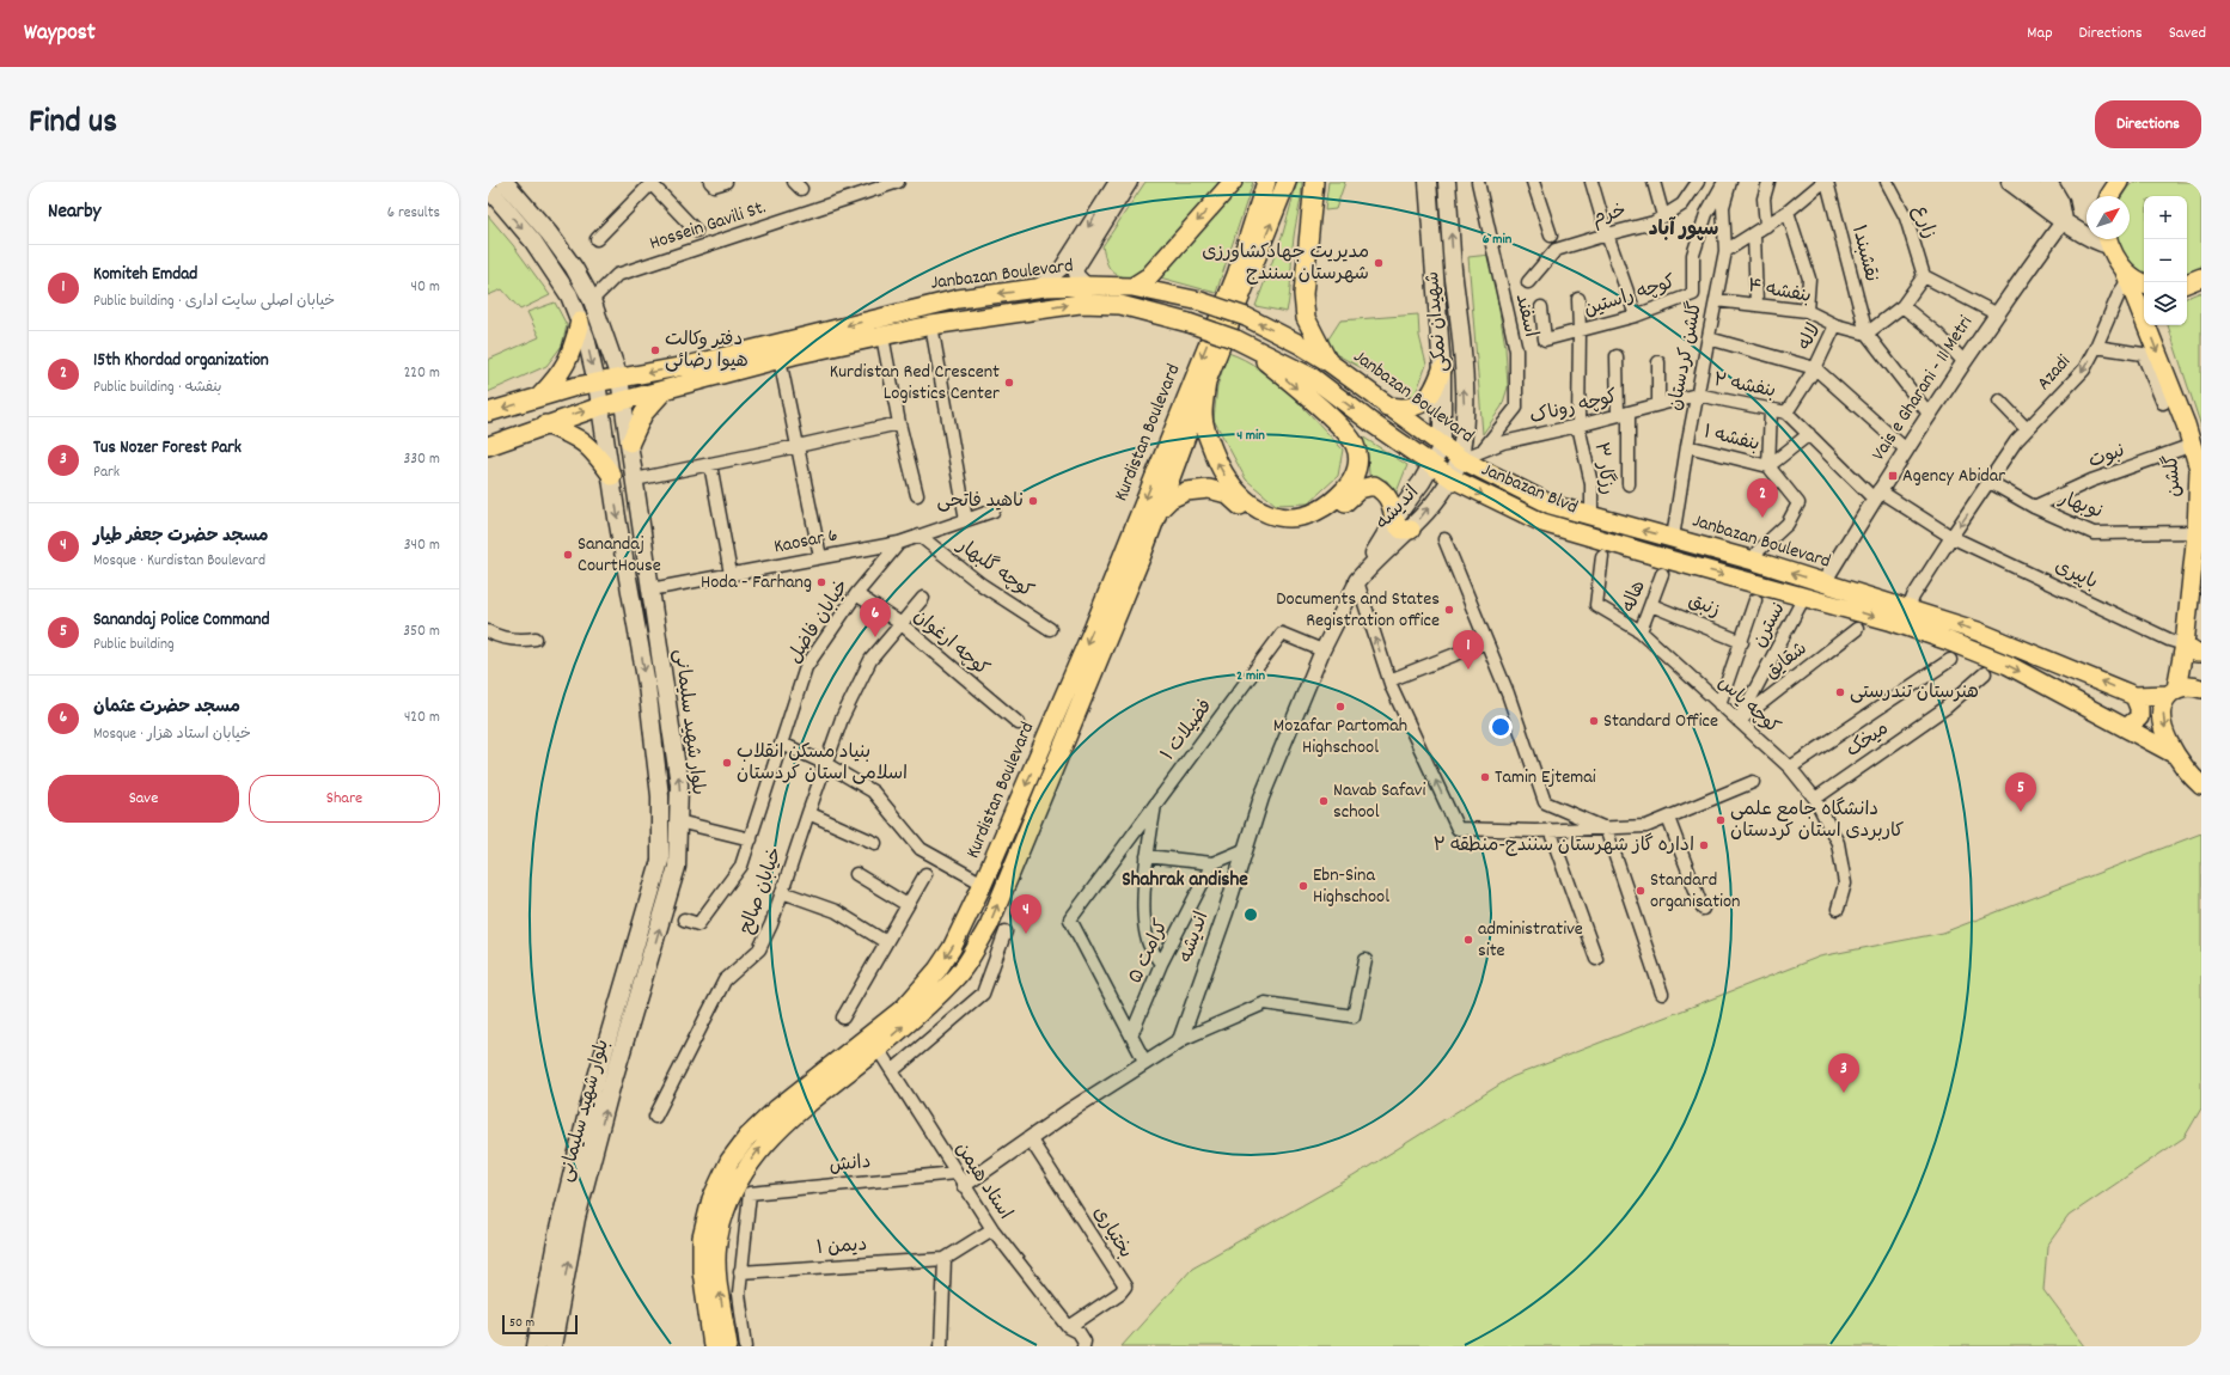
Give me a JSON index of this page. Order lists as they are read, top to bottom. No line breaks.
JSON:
{"streets":{"main road":["Janbazan Boulevard","شهیدان نمکی","Kurdistan Boulevard","گلشن","Janbazan Blvd","اندیشه","بلوار شهید سلیمانی"],"street":["خرم","زارع","Hossein Gavili St.","نقشبند۱","بنفشه ۴","کوچه راستین","اسفند","لاله","گلشن کردستان","Azadi","بنفشه ۲","Vais e Gharani - 11 Metri","کوچه روناک","بنفشه ۱","نبوت","رزگار ۳","نوبهار","Kaosar 6","کوچه گلبهار","باپیری","هاله","زنبق","خیابان فاضل","نسترن","کوچه ارغوان","شقایق","کوچه یاس","فضیلات ۱","میخک","خیابان صالح","کرامت ۵","دانش","استاد هیمن","بختیاری","دیمن ۱"]},"crossings":[["Hossein Gavili St.","بلوار شهید سلیمانی"],["نقشبند۱","لاله"],["Janbazan Boulevard","شهیدان نمکی"],["Janbazan Boulevard","گلشن کردستان"],["Janbazan Boulevard","Azadi"],["Janbazan Boulevard","Vais e Gharani - 11 Metri"],["Janbazan Boulevard","کوچه روناک"],["Janbazan Boulevard","Kurdistan Boulevard"],["Janbazan Boulevard","رزگار ۳"],["Janbazan Boulevard","گلشن"],["Janbazan Boulevard","Janbazan Blvd"],["Janbazan Boulevard","اندیشه"],["Janbazan Boulevard","نسترن"],["Janbazan Boulevard","بلوار شهید سلیمانی"],["بنفشه ۴","لاله"],["بنفشه ۴","گلشن کردستان"],["کوچه راستین","رزگار ۳"],["اسفند","کوچه روناک"],["شهیدان نمکی","کوچه روناک"],["شهیدان نمکی","اندیشه"],["لاله","بنفشه ۲"],["لاله","باپیری"],["گلشن کردستان","بنفشه ۲"],["گلشن کردستان","کوچه روناک"],["گلشن کردستان","بنفشه ۱"],["Azadi","گلشن"],["Azadi","نوبهار"],["Azadi","باپیری"],["بنفشه ۲","کوچه روناک"],["بنفشه ۲","باپیری"],["Vais e Gharani - 11 Metri","باپیری"],["کوچه روناک","رزگار ۳"],["کوچه روناک","اندیشه"],["Kurdistan Boulevard","Janbazan Blvd"],["Kurdistan Boulevard","استاد هیمن"],["نبوت","گلشن"],["نبوت","نوبهار"],["گلشن","نوبهار"],["گلشن","باپیری"],["Janbazan Blvd","اندیشه"],["Janbazan Blvd","نسترن"],["اندیشه","فضیلات ۱"],["Kaosar 6","کوچه گلبهار"],["Kaosar 6","خیابان فاضل"],["Kaosar 6","بلوار شهید سلیمانی"],["هاله","زنبق"],["هاله","کوچه یاس"],["خیابان فاضل","کوچه ارغوان"],["نسترن","شقایق"],["نسترن","کوچه یاس"],["کوچه ارغوان","خیابان صالح"],["شقایق","کوچه یاس"],["کوچه یاس","میخک"],["فضیلات ۱","کرامت ۵"],["دانش","استاد هیمن"],["دانش","دیمن ۱"],["استاد هیمن","بختیاری"]],"one_way":["Azadi","گلشن","Janbazan Blvd"],"districts":["سپور آباد","Shahrak andishe"],"places":{"other":["مدیریت جهادکشاورزی شهرستان سنندج","دفتر وکالت هیوا رضائی","Kurdistan Red Crescent Logistics Center","ناهید فاتحی","Sanandaj CourtHouse","Hoda - Farhang","Documents and States Registration office","هنرستان تندرستی","Mozafar Partomah Highschool","Standard Office","بنیاد مسکن انقلاب اسلامی استان کردستان","Tamin Ejtemai","Navab Safavi school","دانشگاه جامع علمی کاربردی استان کردستان","اداره گاز شهرستان سنندج-منطقه ۲","Ebn-Sina Highschool","Standard organisation","administrative site"],"transit":["Agency Abidar"]},"scale_bar":"50 m","north":"top right","page":{"header":"Waypost","nav":["Map","Directions","Saved"],"title":"Find us","buttons":["Directions",["Save","Share"]],"heading":["Nearby","6 results"],"map_buttons":["+","−"],"list":[{"mark":"1","name":"Komiteh Emdad","note":"Public building · خیابان اصلی سایت اداری","value":"40 m"},{"mark":"2","name":"15th Khordad organization","note":"Public building · بنفشه","value":"220 m"},{"mark":"3","name":"Tus Nozer Forest Park","note":"Park","value":"330 m"},{"mark":"4","name":"مسجد حضرت جعفر طیار","note":"Mosque · Kurdistan Boulevard","value":"340 m"},{"mark":"5","name":"Sanandaj Police Command","note":"Public building","value":"350 m"},{"mark":"6","name":"مسجد حضرت عثمان","note":"Mosque · خیابان استاد هزار","value":"420 m"}],"pins":["2","6","1","5","4","3"],"scale":"50 m"},"rings":["6 min","4 min","2 min"]}
